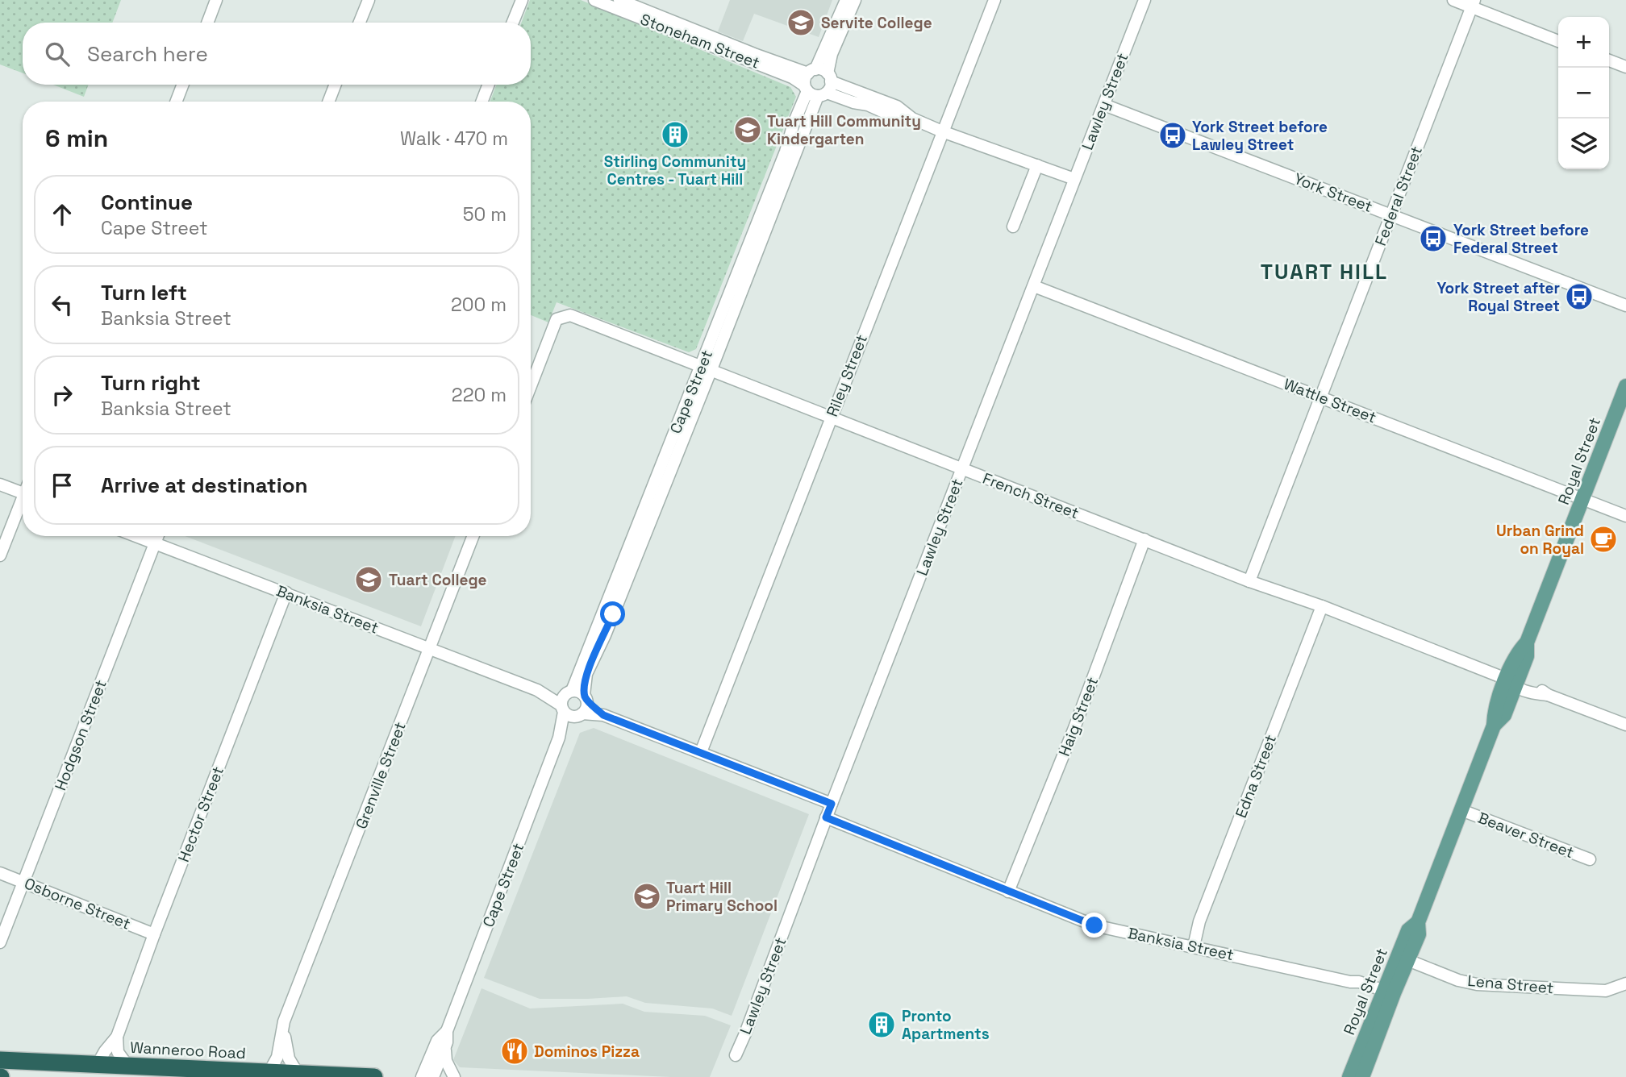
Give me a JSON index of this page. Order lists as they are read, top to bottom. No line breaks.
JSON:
{"streets":{"highway":["Wanneroo Road"],"main road":["Royal Street"],"street":["Stoneham Street","Lawley Street","York Street","Federal Street","Riley Street","Cape Street","Wattle Street","French Street","Banksia Street","Haig Street","Hodgson Street","Grenville Street","Edna Street","Hector Street","Beaver Street","Osborne Street","Lena Street"]},"crossings":[["Stoneham Street","Lawley Street"],["Stoneham Street","Riley Street"],["Stoneham Street","Cape Street"],["Lawley Street","York Street"],["Lawley Street","Wattle Street"],["Lawley Street","French Street"],["Lawley Street","Banksia Street"],["York Street","Federal Street"],["Federal Street","Wattle Street"],["Federal Street","French Street"],["Riley Street","French Street"],["Cape Street","French Street"],["Cape Street","Banksia Street"],["Wattle Street","Royal Street"],["Royal Street","French Street"],["Royal Street","Banksia Street"],["Royal Street","Beaver Street"],["Royal Street","Lena Street"],["French Street","Haig Street"],["French Street","Edna Street"],["Banksia Street","Haig Street"],["Banksia Street","Hodgson Street"],["Banksia Street","Grenville Street"],["Banksia Street","Edna Street"],["Banksia Street","Hector Street"],["Hodgson Street","Osborne Street"],["Grenville Street","Wanneroo Road"],["Hector Street","Osborne Street"],["Hector Street","Wanneroo Road"]],"districts":["TUART HILL"],"places":{"school or university":["Servite College","Tuart Hill Community Kindergarten","Tuart College","Tuart Hill Primary School"],"building":["Stirling Community Centres - Tuart Hill","Pronto Apartments"],"bus stop":["York Street before Lawley Street","York Street before Federal Street","York Street after Royal Street"],"cafe":["Urban Grind on Royal"],"restaurant":["Dominos Pizza"]},"page":{"map_buttons":["+","−"],"search":"Search here","heading":["6 min","Walk · 470 m"],"list":[["Continue","Cape Street","50 m"],["Turn left","Banksia Street","200 m"],["Turn right","Banksia Street","220 m"],"Arrive at destination"]}}
